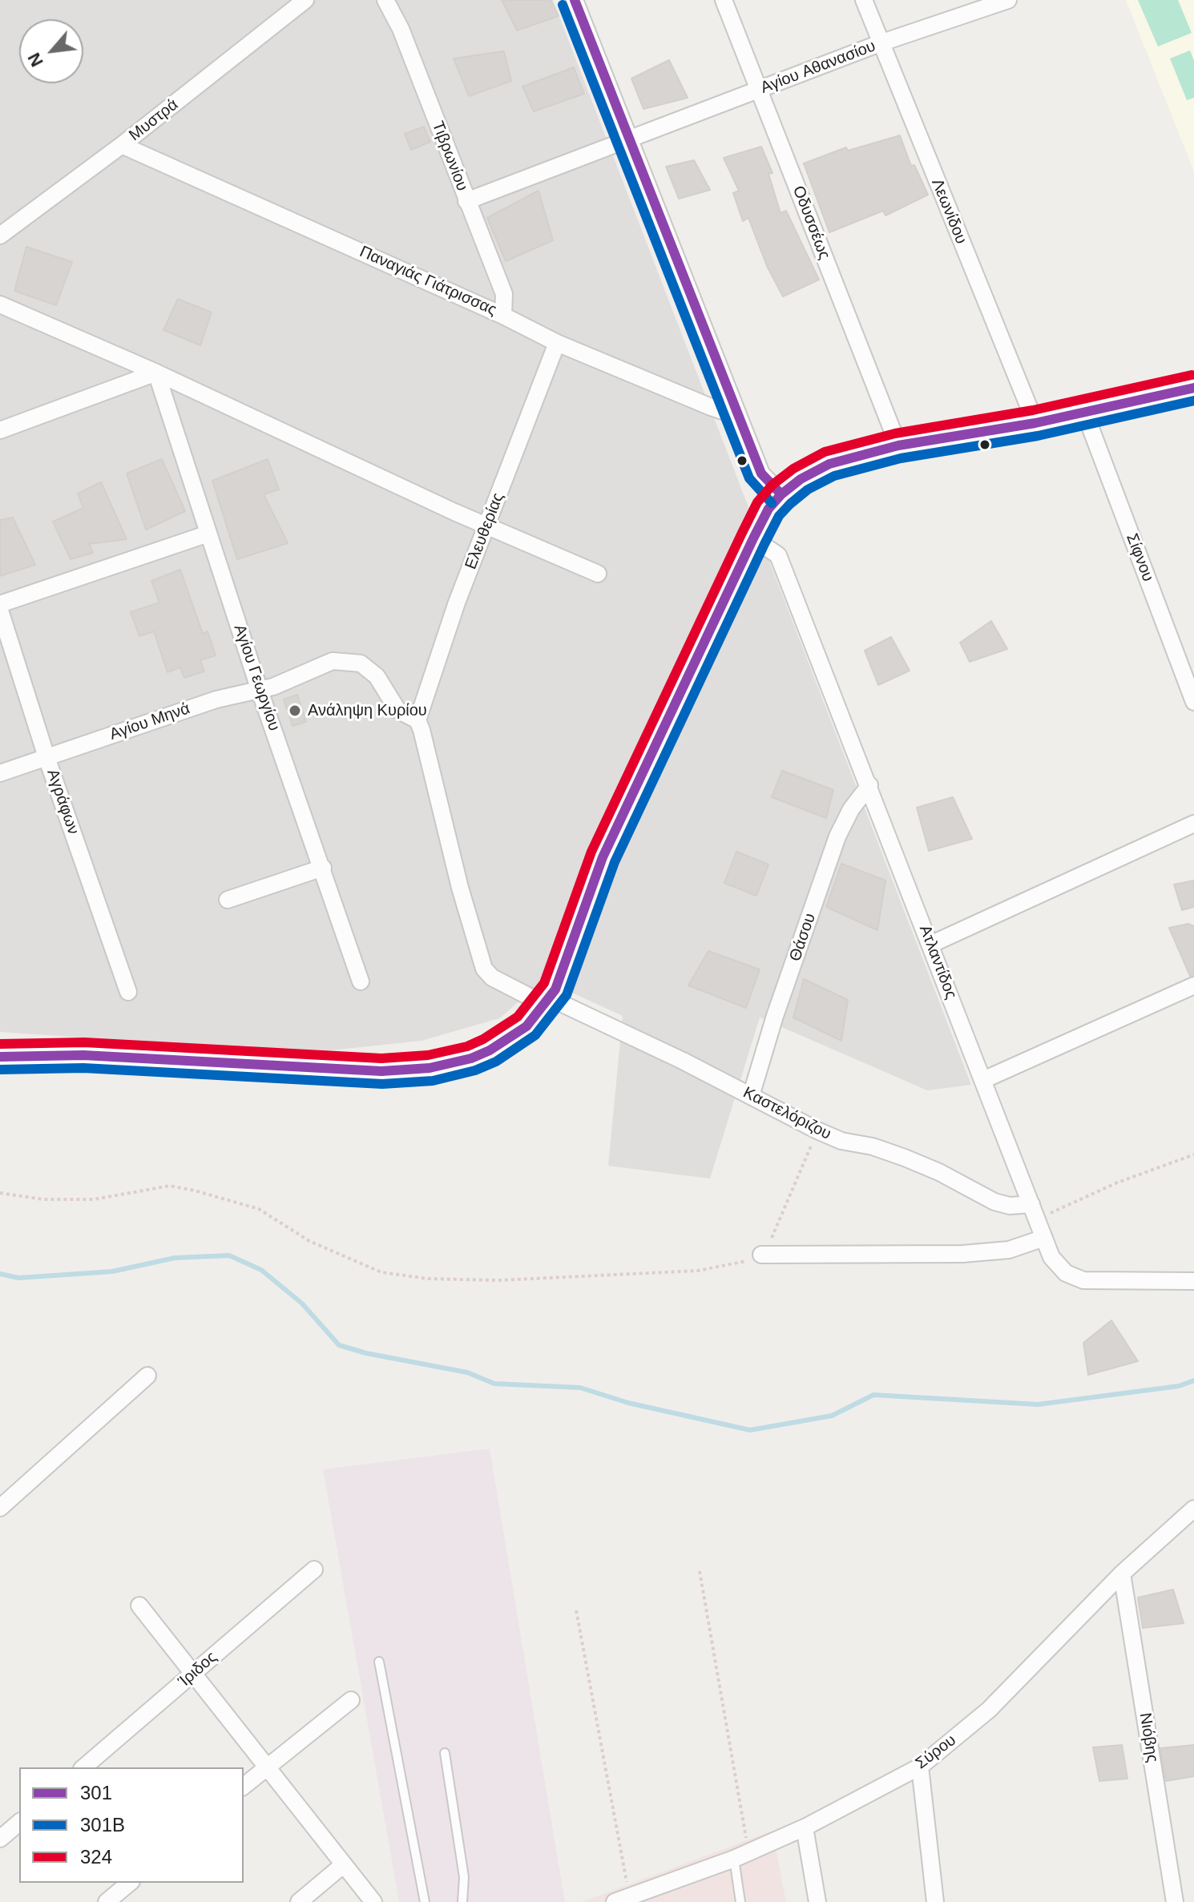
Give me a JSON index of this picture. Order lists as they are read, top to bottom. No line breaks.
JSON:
{"streets":{"street":["Αγίου Αθανασίου","Μυστρά","Τιβρωνίου","Λεωνίδου","Οδυσσέως","Παναγιάς Γιάτρισσας","Ελευθερίας","Σίφνου","Αγίου Γεωργίου","Αγίου Μηνά","Αγράφων","Θάσου","Ατλαντίδος","Καστελόριζου","Ίριδος","Νιόβης","Σύρου"]},"crossings":[["Αγίου Αθανασίου","Τιβρωνίου"],["Αγίου Αθανασίου","Λεωνίδου"],["Αγίου Αθανασίου","Οδυσσέως"],["Μυστρά","Παναγιάς Γιάτρισσας"],["Τιβρωνίου","Παναγιάς Γιάτρισσας"],["Παναγιάς Γιάτρισσας","Ελευθερίας"],["Ελευθερίας","Αγίου Μηνά"],["Ελευθερίας","Καστελόριζου"],["Αγίου Γεωργίου","Αγίου Μηνά"],["Αγίου Μηνά","Αγράφων"],["Αγίου Μηνά","Καστελόριζου"],["Θάσου","Ατλαντίδος"],["Θάσου","Καστελόριζου"],["Ατλαντίδος","Καστελόριζου"],["Νιόβης","Σύρου"]],"places":["Ανάληψη Κυρίου"],"lines":["transit line 301","transit line 301B","transit line 324"],"legend":["301","301B","324"],"north":"bottom left"}
